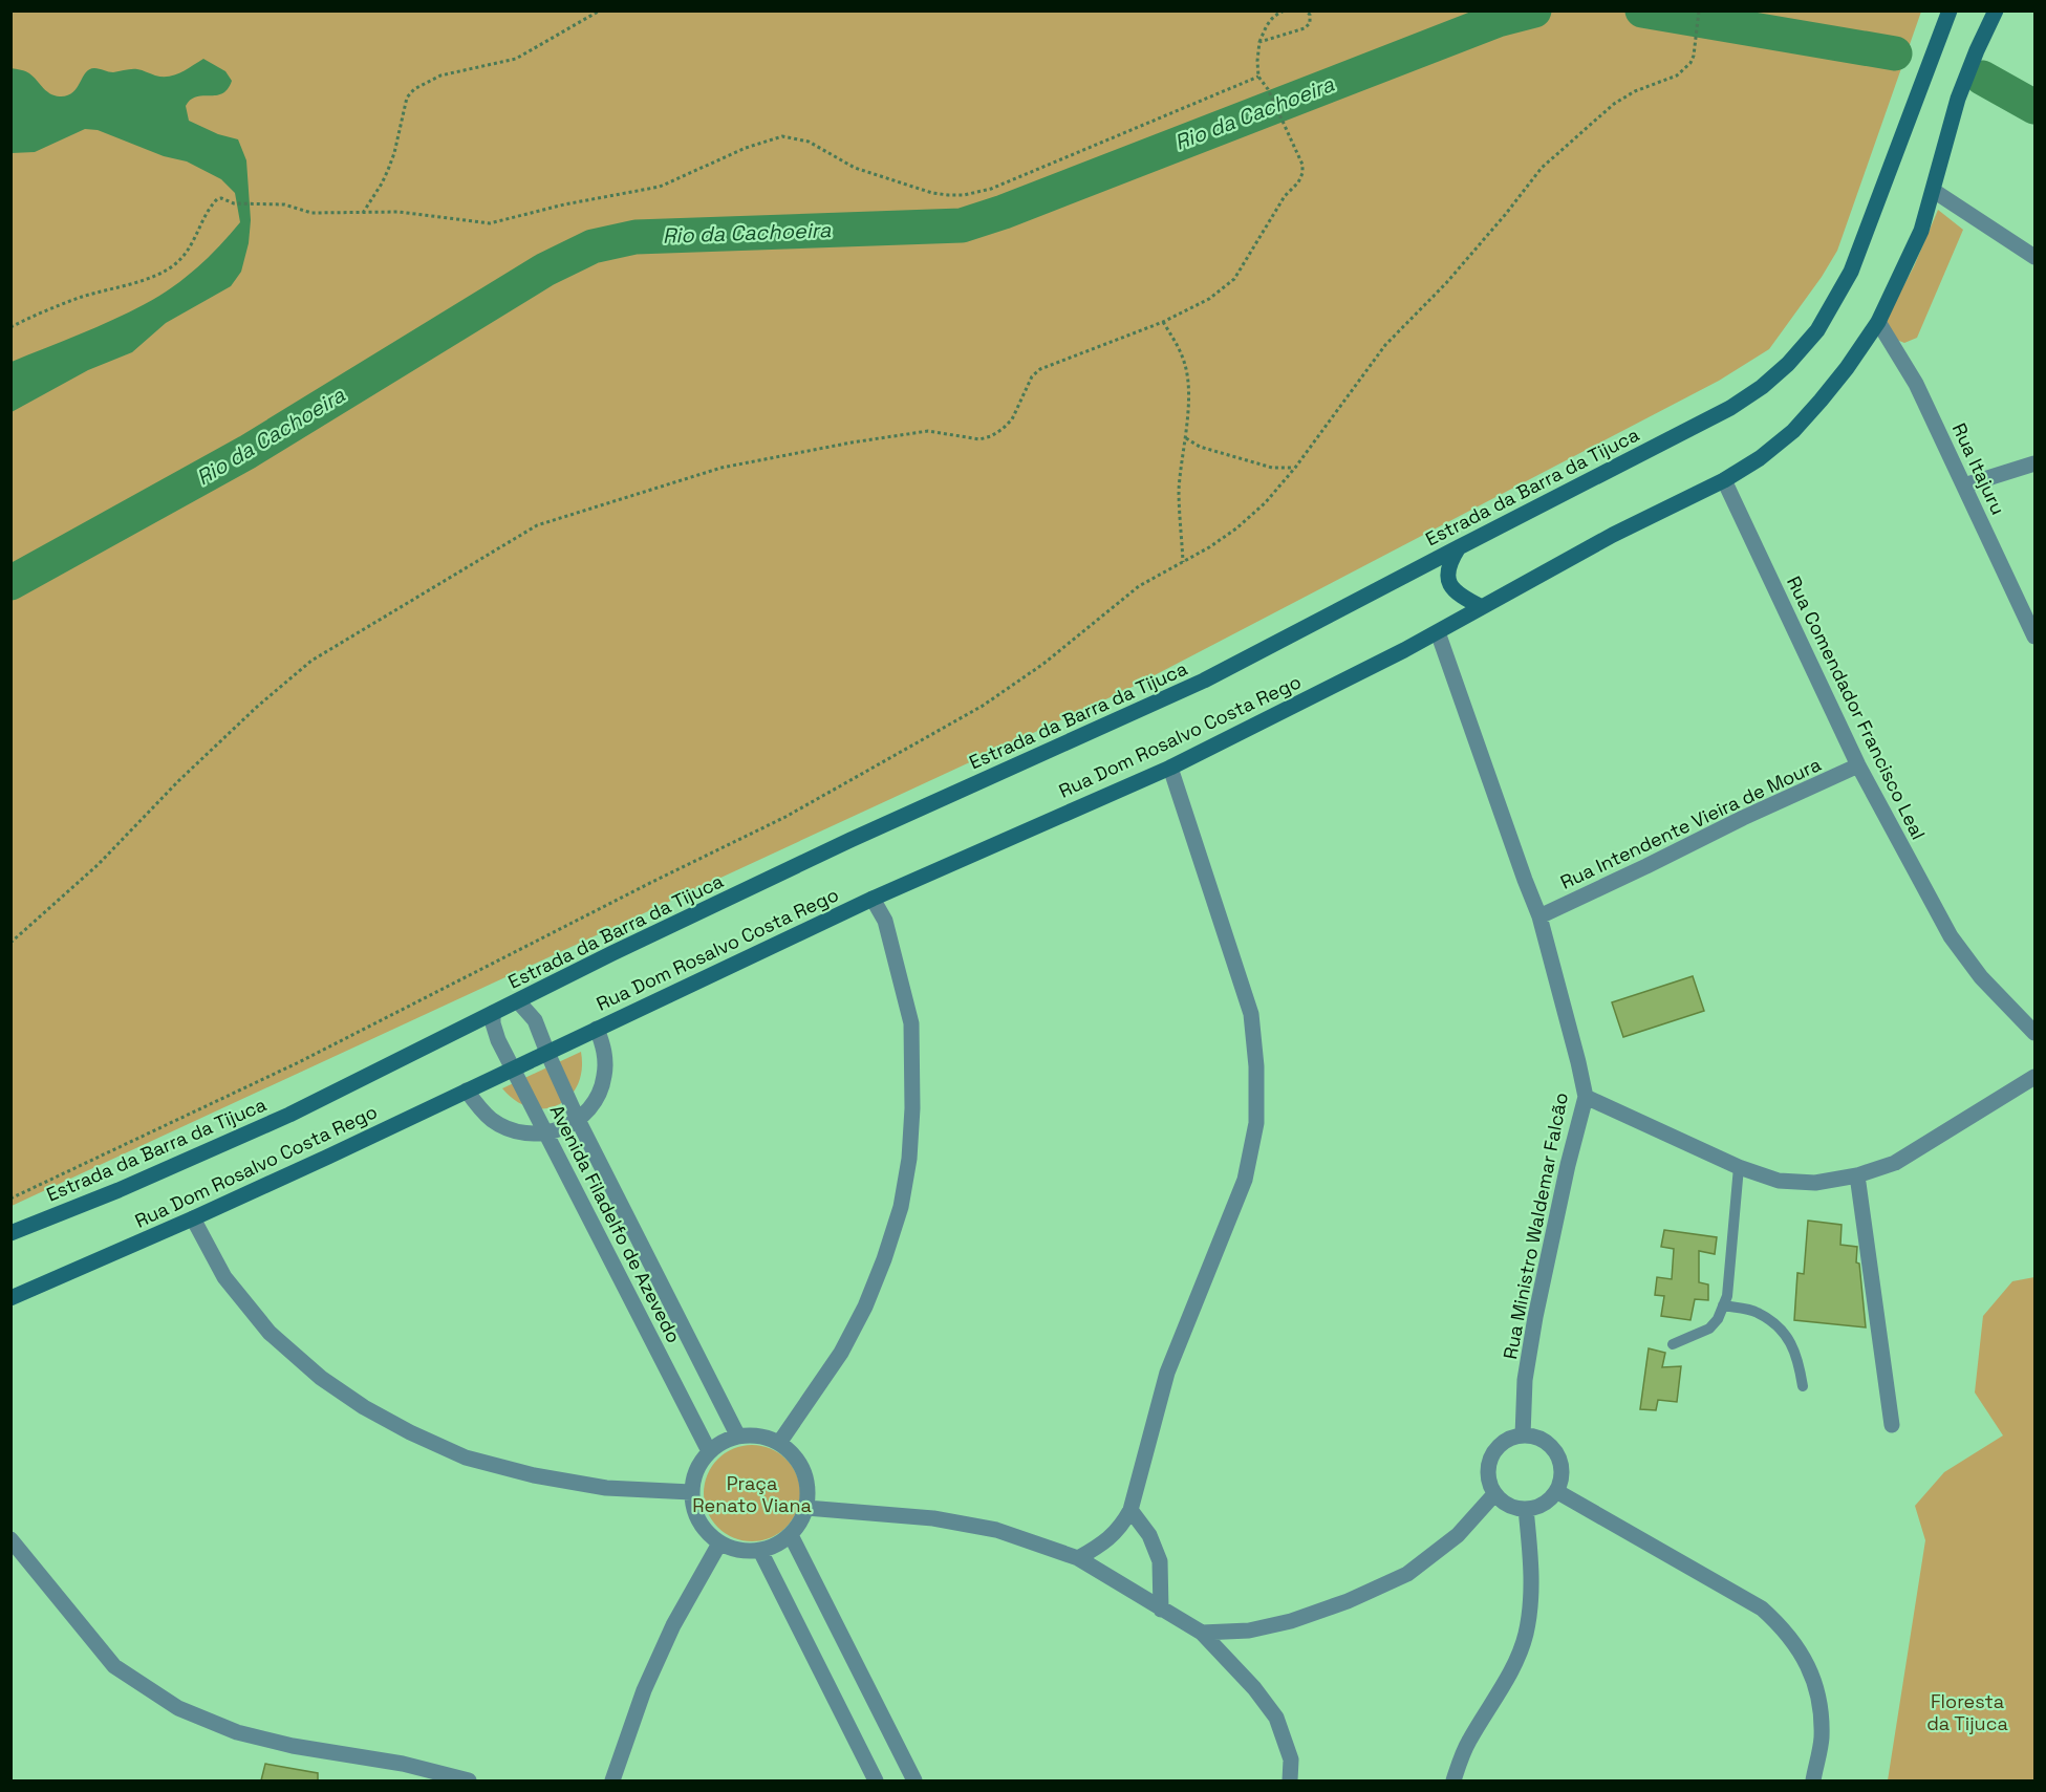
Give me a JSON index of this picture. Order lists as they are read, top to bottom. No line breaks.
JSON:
{"streets":{"main road":["Estrada da Barra da Tijuca","Rua Dom Rosalvo Costa Rego"],"street":["Rua Itajuru","Rua Comendador Francisco Leal","Rua Intendente Vieira de Moura","Avenida Filadelfo de Azevedo","Rua Ministro Waldemar Falcão"]},"crossings":[["Estrada da Barra da Tijuca","Avenida Filadelfo de Azevedo"],["Rua Comendador Francisco Leal","Rua Intendente Vieira de Moura"],["Rua Dom Rosalvo Costa Rego","Avenida Filadelfo de Azevedo"],["Rua Dom Rosalvo Costa Rego","Rua Ministro Waldemar Falcão"],["Rua Intendente Vieira de Moura","Rua Ministro Waldemar Falcão"]],"water":["Rio da Cachoeira"],"parks":["Praça Renato Viana","Floresta da Tijuca"]}
